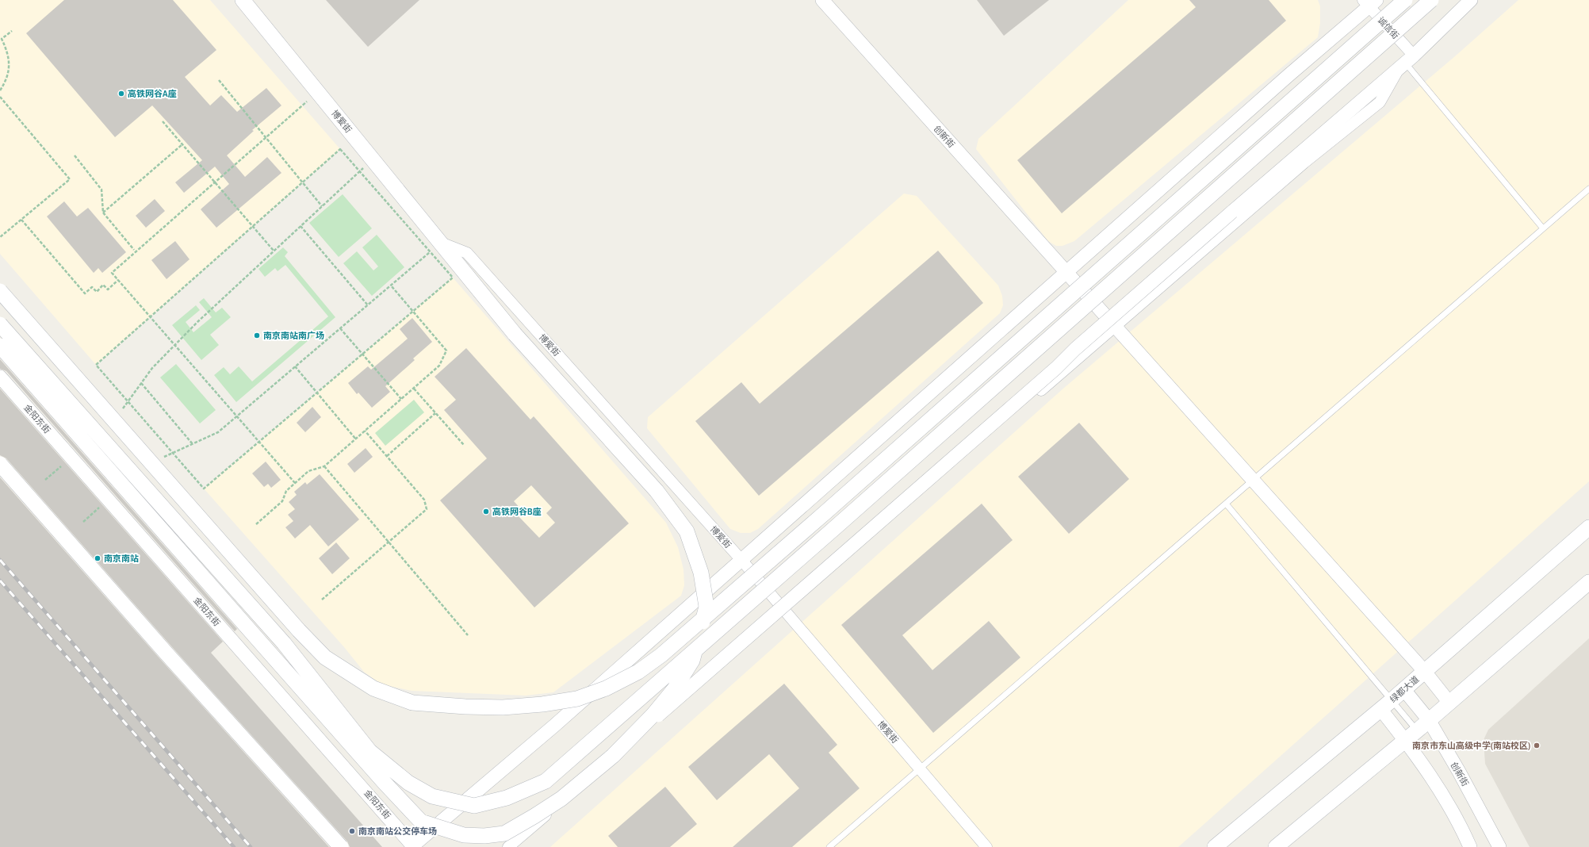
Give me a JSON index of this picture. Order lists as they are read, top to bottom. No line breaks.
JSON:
{"streets":{"main road":["博爱街","绿都大道"],"street":["诚信街","创新街","金阳东街"]},"crossings":[["创新街","绿都大道"]],"places":["高铁网谷A座","南京南站南广场","高铁网谷B座","南京南站","南京市东山高级中学(南站校区)","南京南站公交停车场"]}
